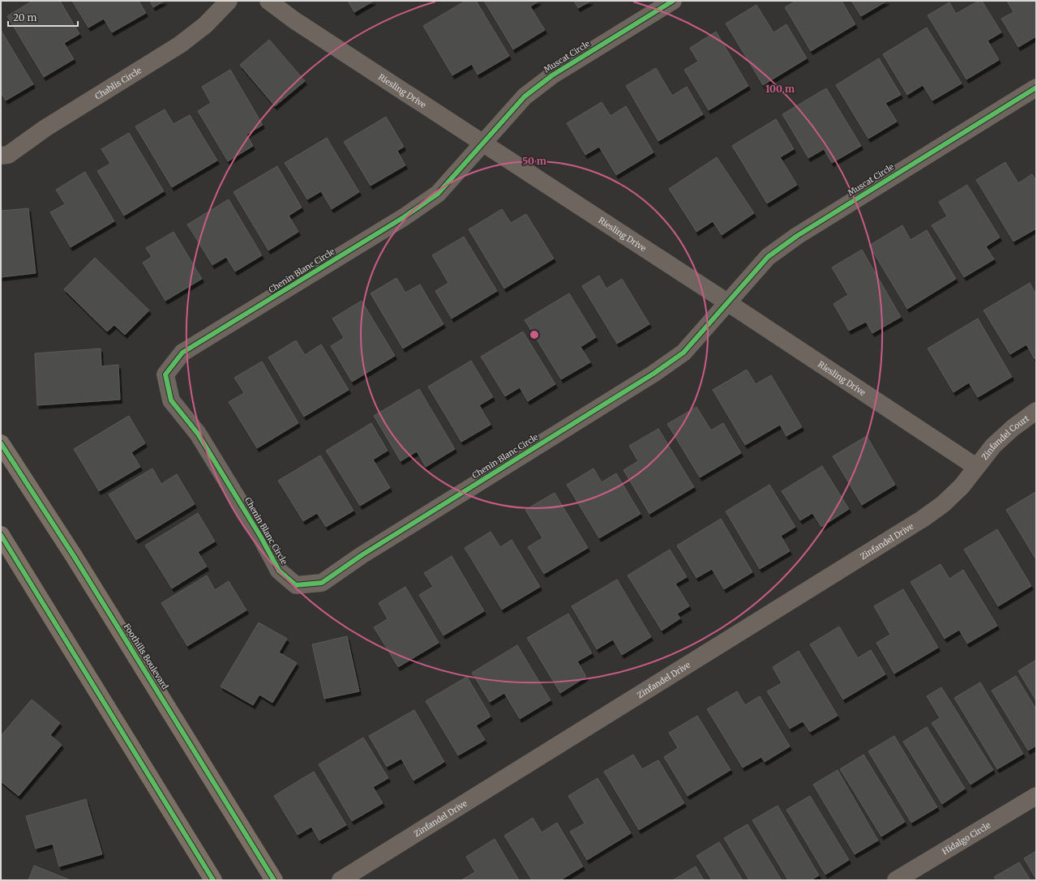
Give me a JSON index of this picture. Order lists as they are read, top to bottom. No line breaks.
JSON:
{"streets":{"main road":["Foothills Boulevard"],"street":["Muscat Circle","Chablis Circle","Riesling Drive","Chenin Blanc Circle","Zinfandel Court","Zinfandel Drive","Hidalgo Circle"]},"crossings":[["Muscat Circle","Riesling Drive"],["Muscat Circle","Chenin Blanc Circle"],["Riesling Drive","Chenin Blanc Circle"],["Riesling Drive","Zinfandel Court"],["Riesling Drive","Zinfandel Drive"],["Zinfandel Court","Zinfandel Drive"]],"scale_bar":"20 m","rings":["100 m","50 m"]}
